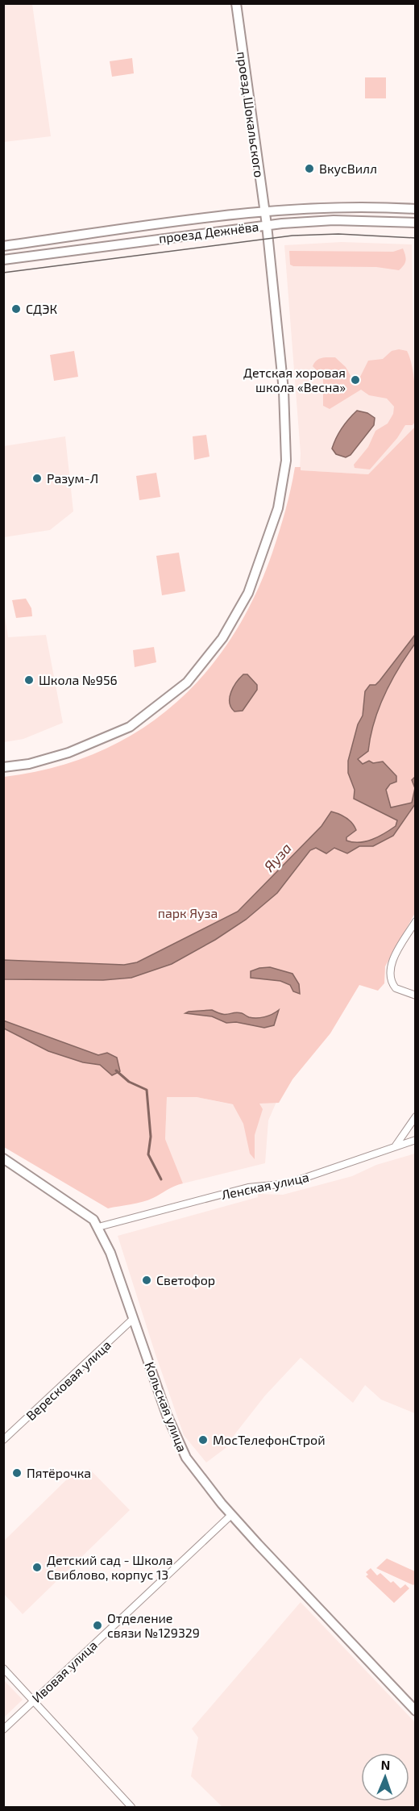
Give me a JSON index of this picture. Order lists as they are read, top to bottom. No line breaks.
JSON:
{"streets":{"main road":["проезд Шокальского","проезд Дежнёва","Кольская улица"],"street":["Ленская улица","Вересковая улица","Ивовая улица"]},"crossings":[["проезд Шокальского","проезд Дежнёва"],["Ленская улица","Кольская улица"],["Вересковая улица","Кольская улица"],["Кольская улица","Ивовая улица"]],"water":["Яуза"],"parks":["парк Яуза"],"places":["ВкусВилл","СДЭК","Детская хоровая школа «Весна»","Разум-Л","Школа №956","Светофор","МосТелефонСтрой","Пятёрочка","Детский сад - Школа Свиблово, корпус 13","Отделение связи №129329"],"north":"top"}
